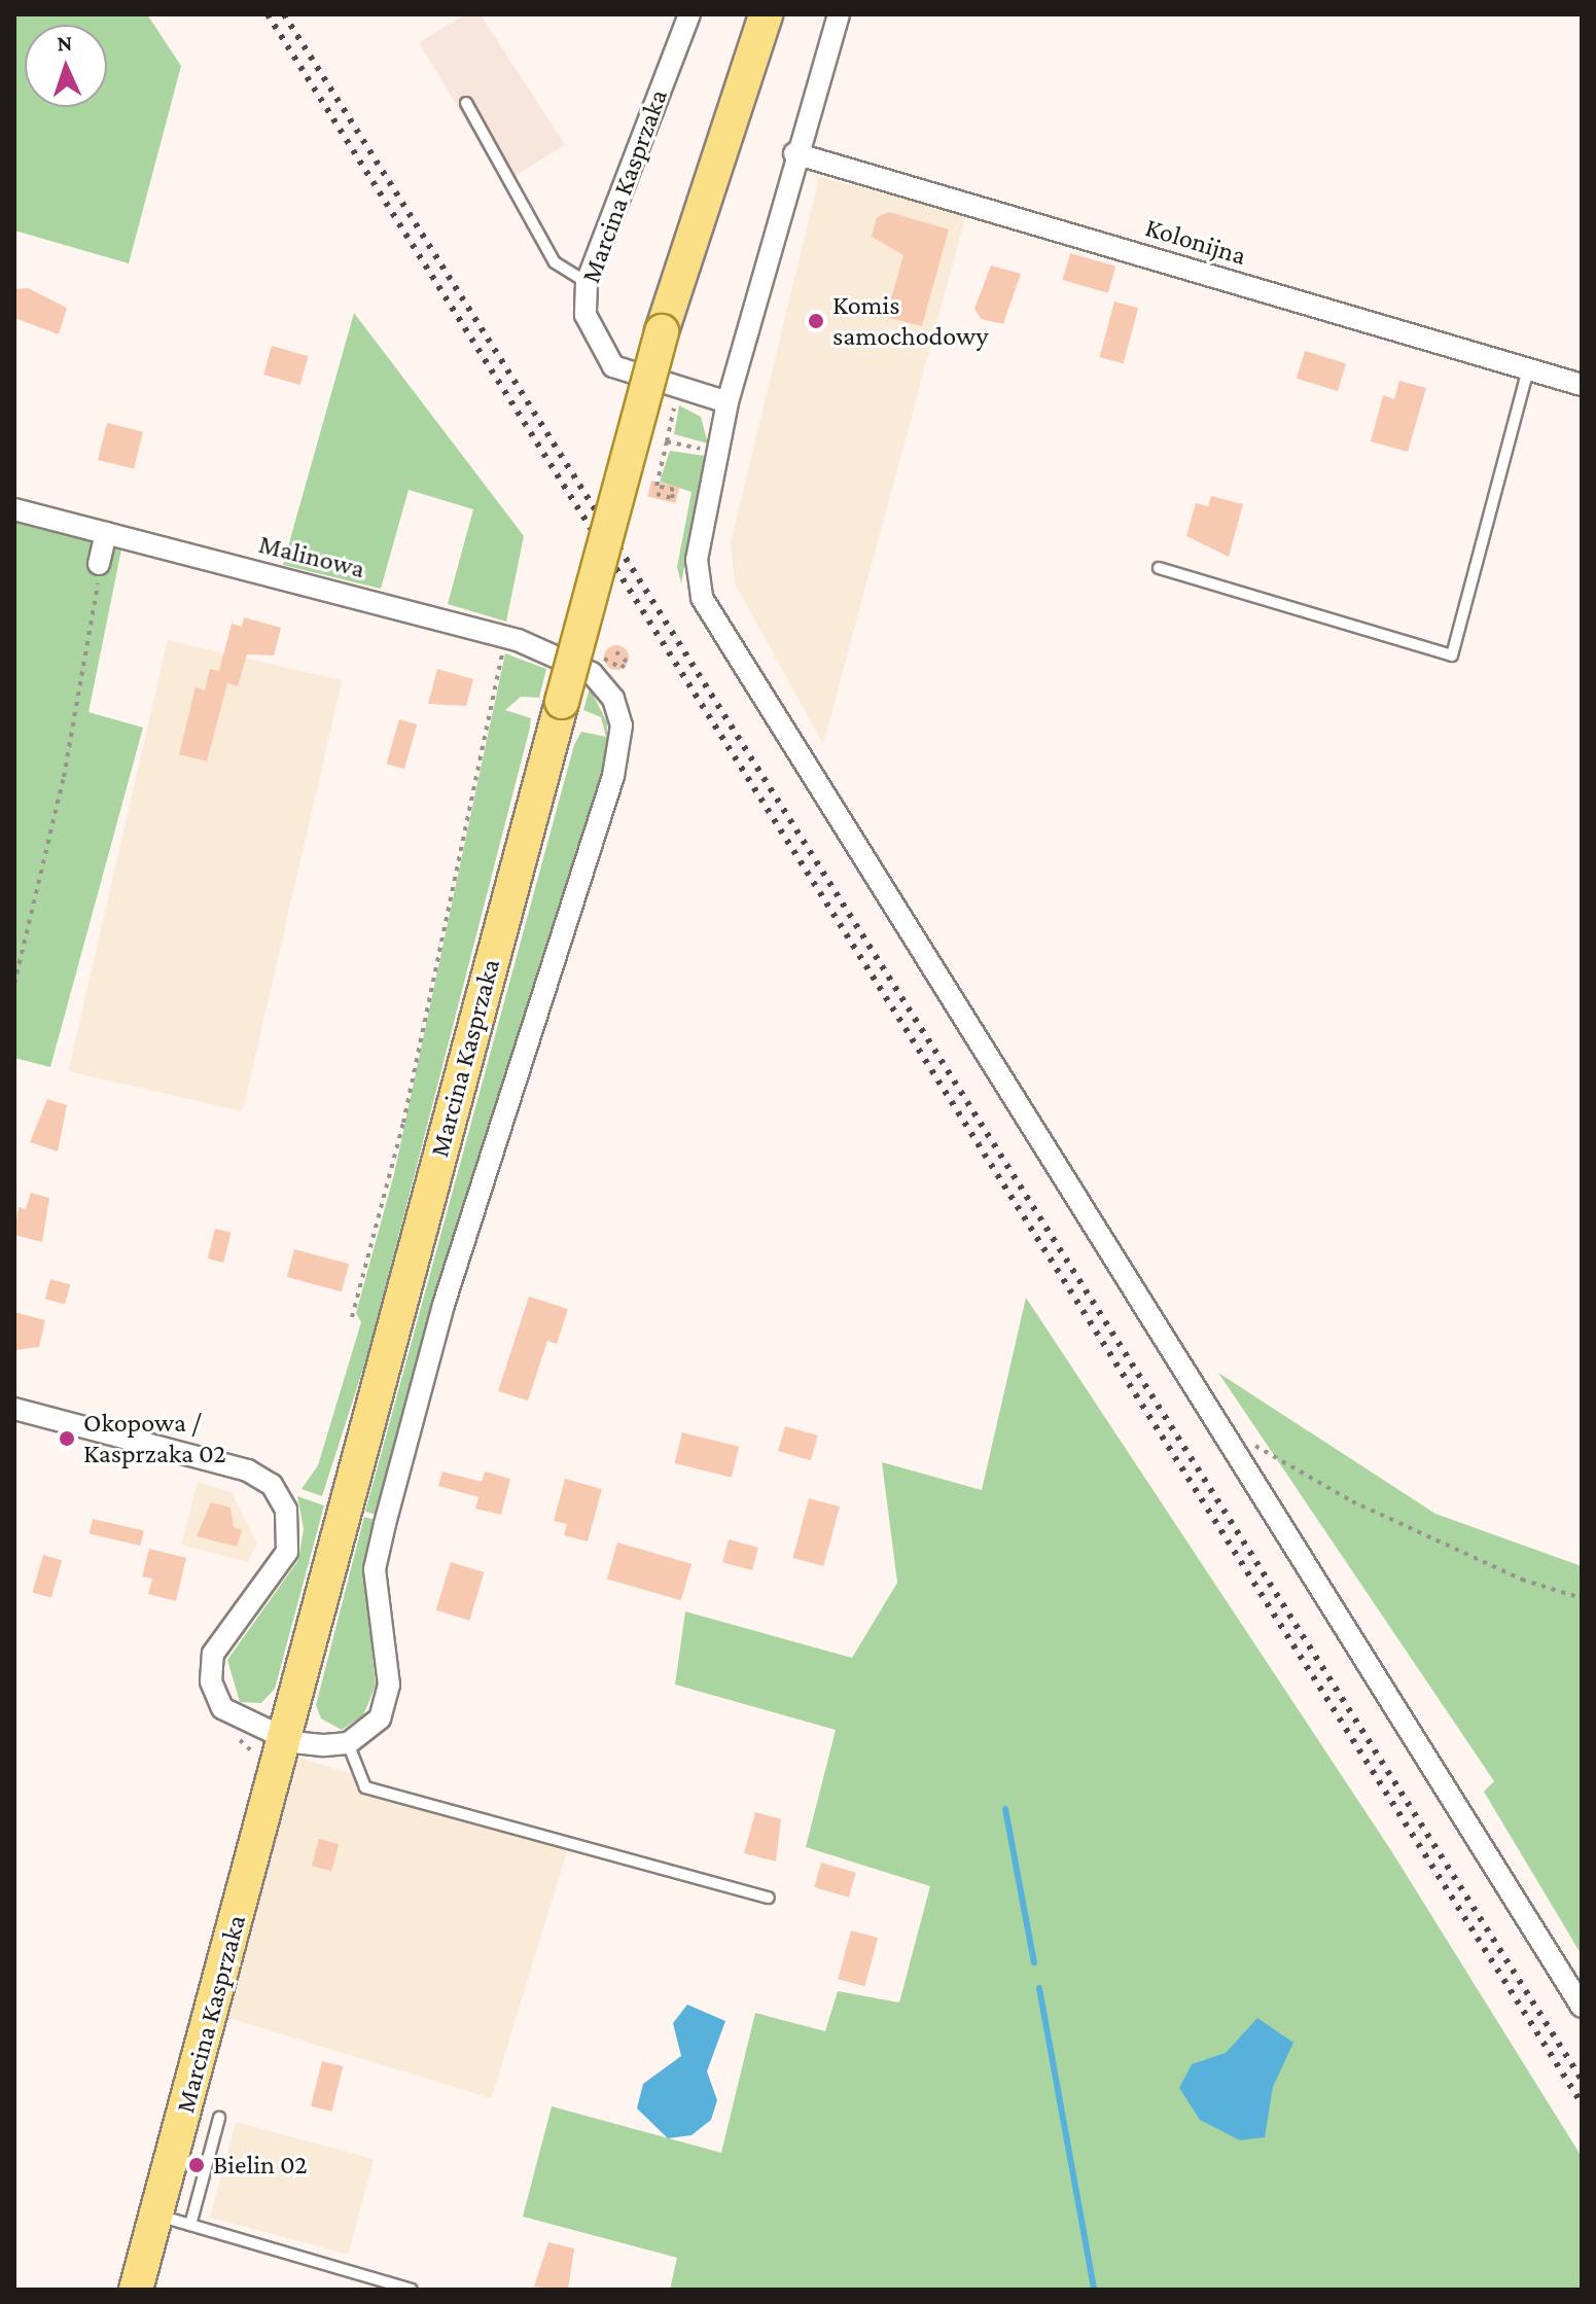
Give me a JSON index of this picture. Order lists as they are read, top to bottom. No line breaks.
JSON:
{"streets":{"main road":["Marcina Kasprzaka"],"street":["Kolonijna","Malinowa"]},"crossings":[["Marcina Kasprzaka","Malinowa"]],"places":["Komis samochodowy","Okopowa / Kasprzaka 02","Bielin 02"],"north":"top"}
